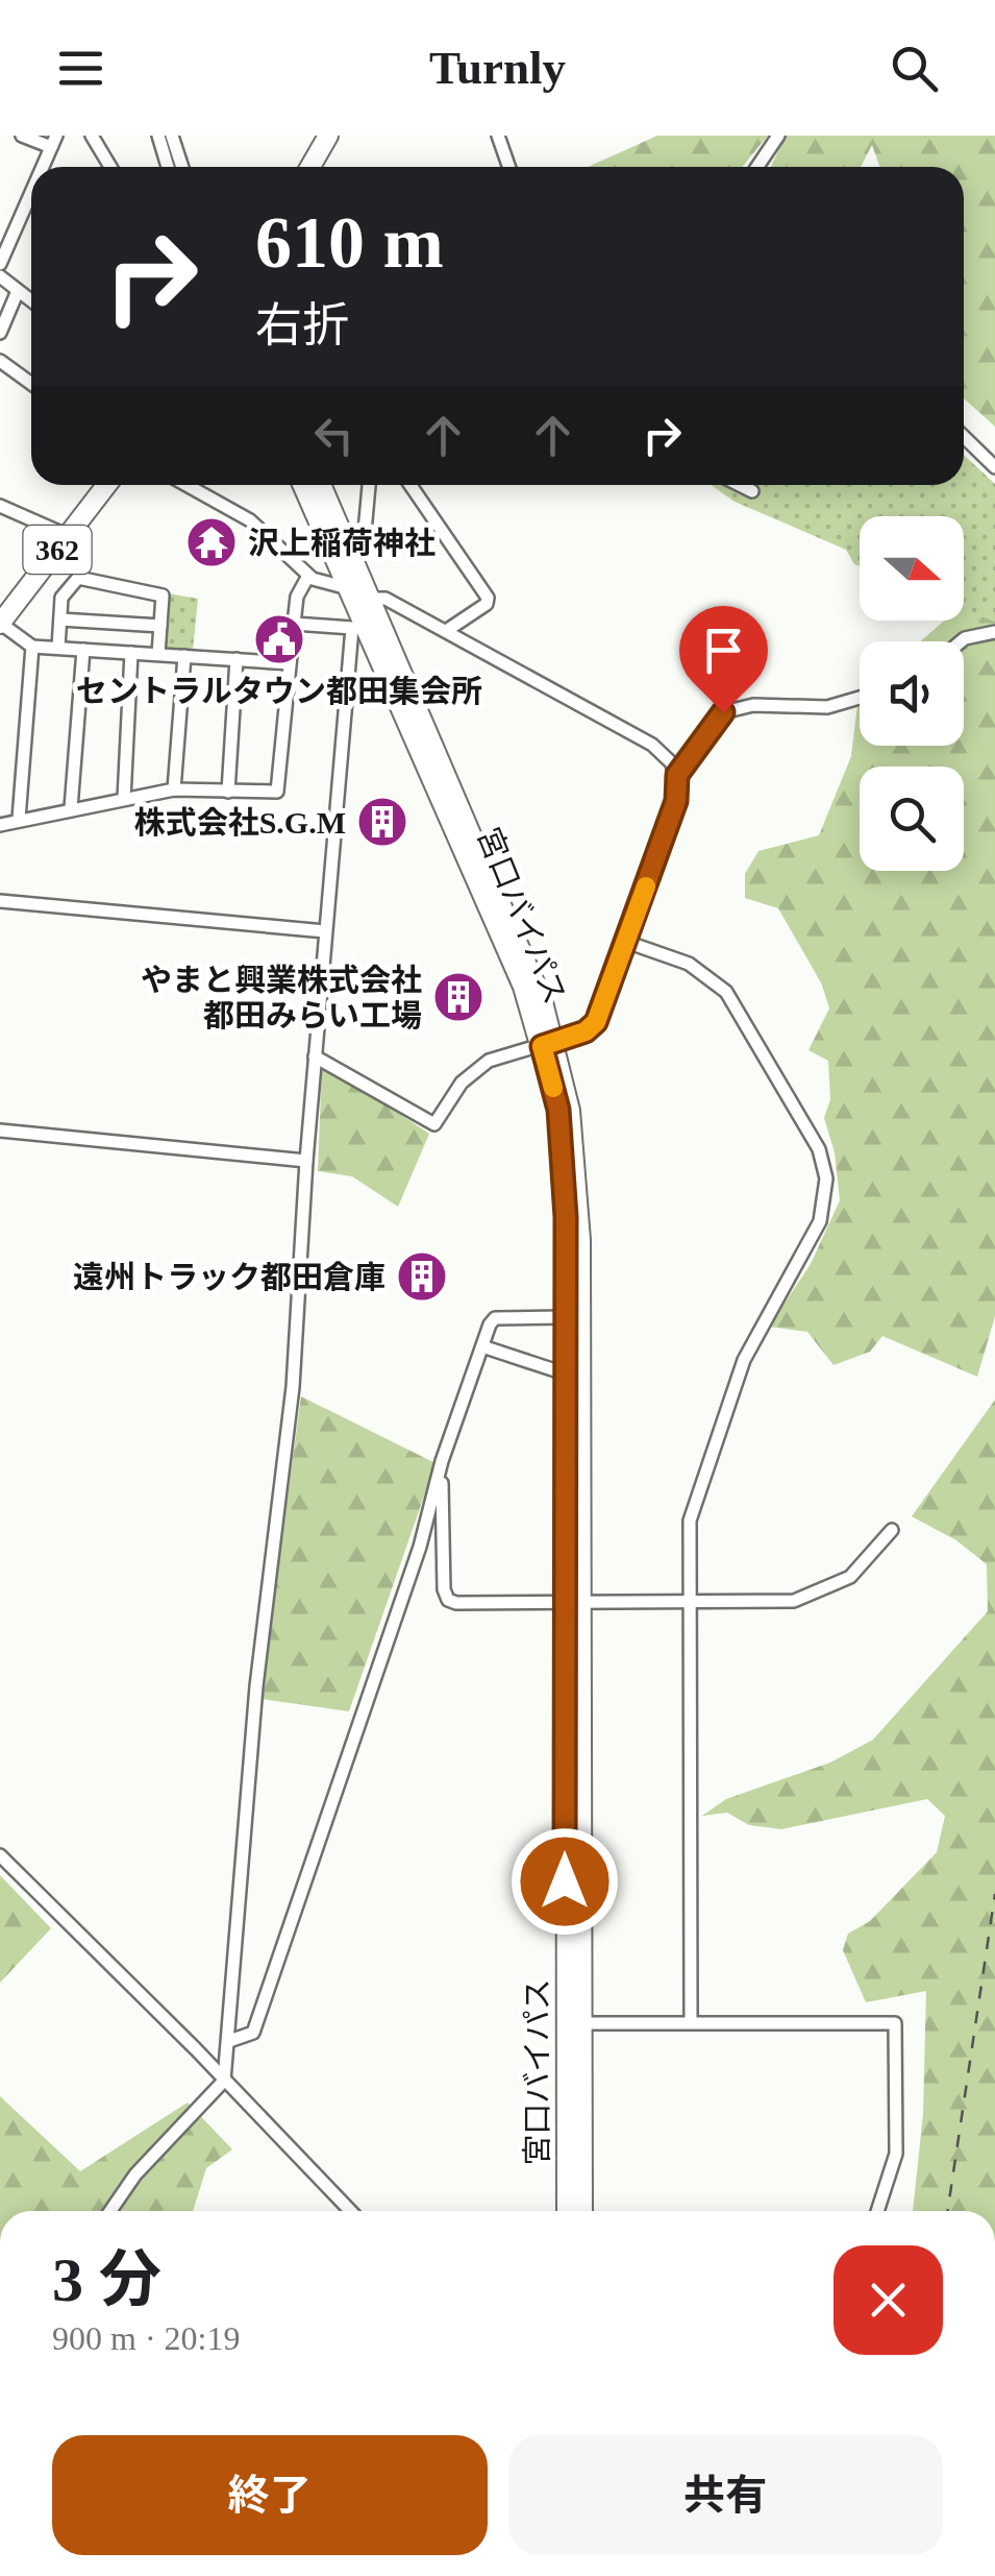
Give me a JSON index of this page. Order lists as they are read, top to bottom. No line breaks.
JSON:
{"streets":{"highway":["362","宮口バイパス"]},"places":{"temple":["沢上稲荷神社"],"public building":["セントラルタウン都田集会所"],"building":["株式会社S.G.M","やまと興業株式会社 都田みらい工場","遠州トラック都田倉庫"]},"north":"right","page":{"header":"Turnly","turn":["610 m","右折"],"heading":["3 分","900 m · 20:19"],"buttons":["終了","共有"]}}
